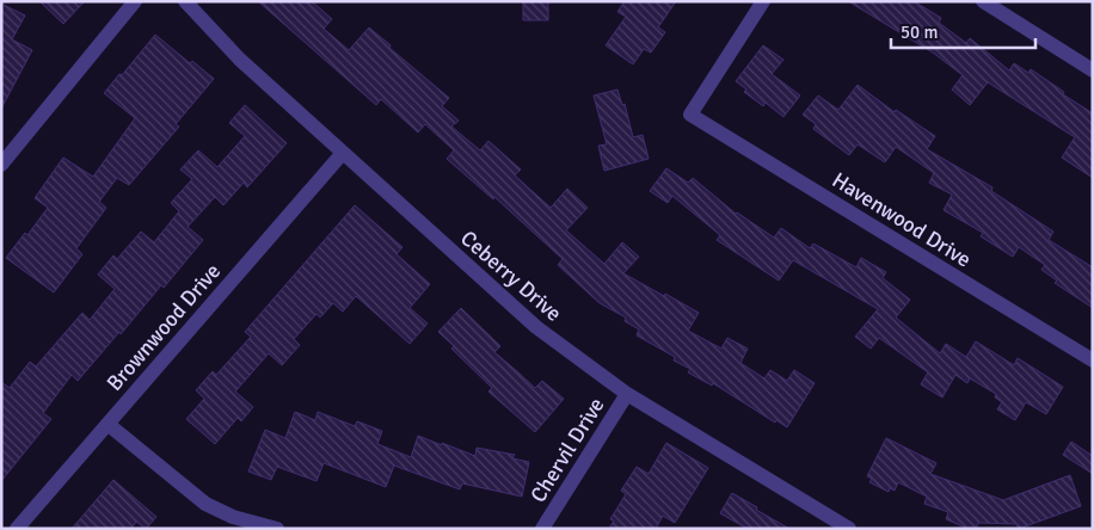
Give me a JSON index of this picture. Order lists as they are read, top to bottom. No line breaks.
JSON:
{"streets":{"street":["Havenwood Drive","Ceberry Drive","Brownwood Drive","Chervil Drive"]},"crossings":[["Ceberry Drive","Brownwood Drive"],["Ceberry Drive","Chervil Drive"]],"scale_bar":"50 m"}
